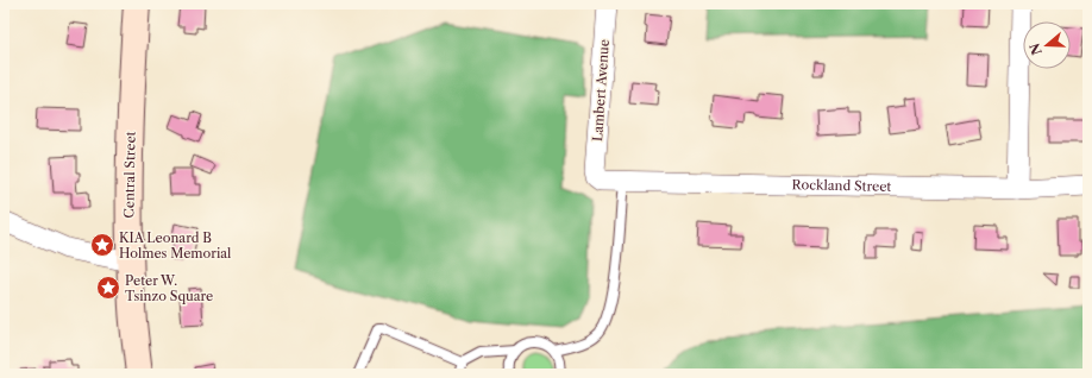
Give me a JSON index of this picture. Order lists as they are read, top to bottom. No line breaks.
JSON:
{"streets":{"main road":["Central Street"],"street":["Lambert Avenue","Rockland Street"]},"crossings":[["Lambert Avenue","Rockland Street"]],"places":{"place":["KIA Leonard B Holmes Memorial","Peter W. Tsinzo Square"]},"north":"left"}
